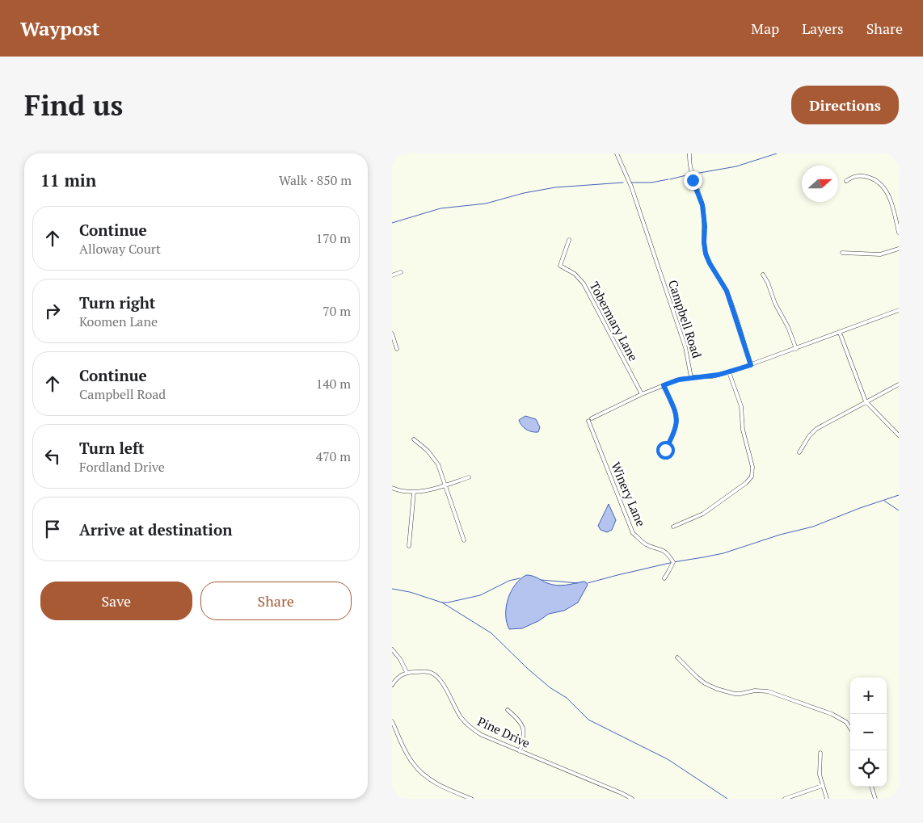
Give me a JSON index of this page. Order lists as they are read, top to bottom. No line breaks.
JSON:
{"streets":{"street":["Campbell Road","Tobermary Lane","Winery Lane","Pine Drive"]},"crossings":[["Tobermary Lane","Winery Lane"]],"north":"right","page":{"header":"Waypost","nav":["Map","Layers","Share"],"buttons":["Directions",["Save","Share"]],"title":"Find us","heading":["11 min","Walk · 850 m"],"list":[["Continue","Alloway Court","170 m"],["Turn right","Koomen Lane","70 m"],["Continue","Campbell Road","140 m"],["Turn left","Fordland Drive","470 m"],"Arrive at destination"],"map_buttons":["+","−"]}}
